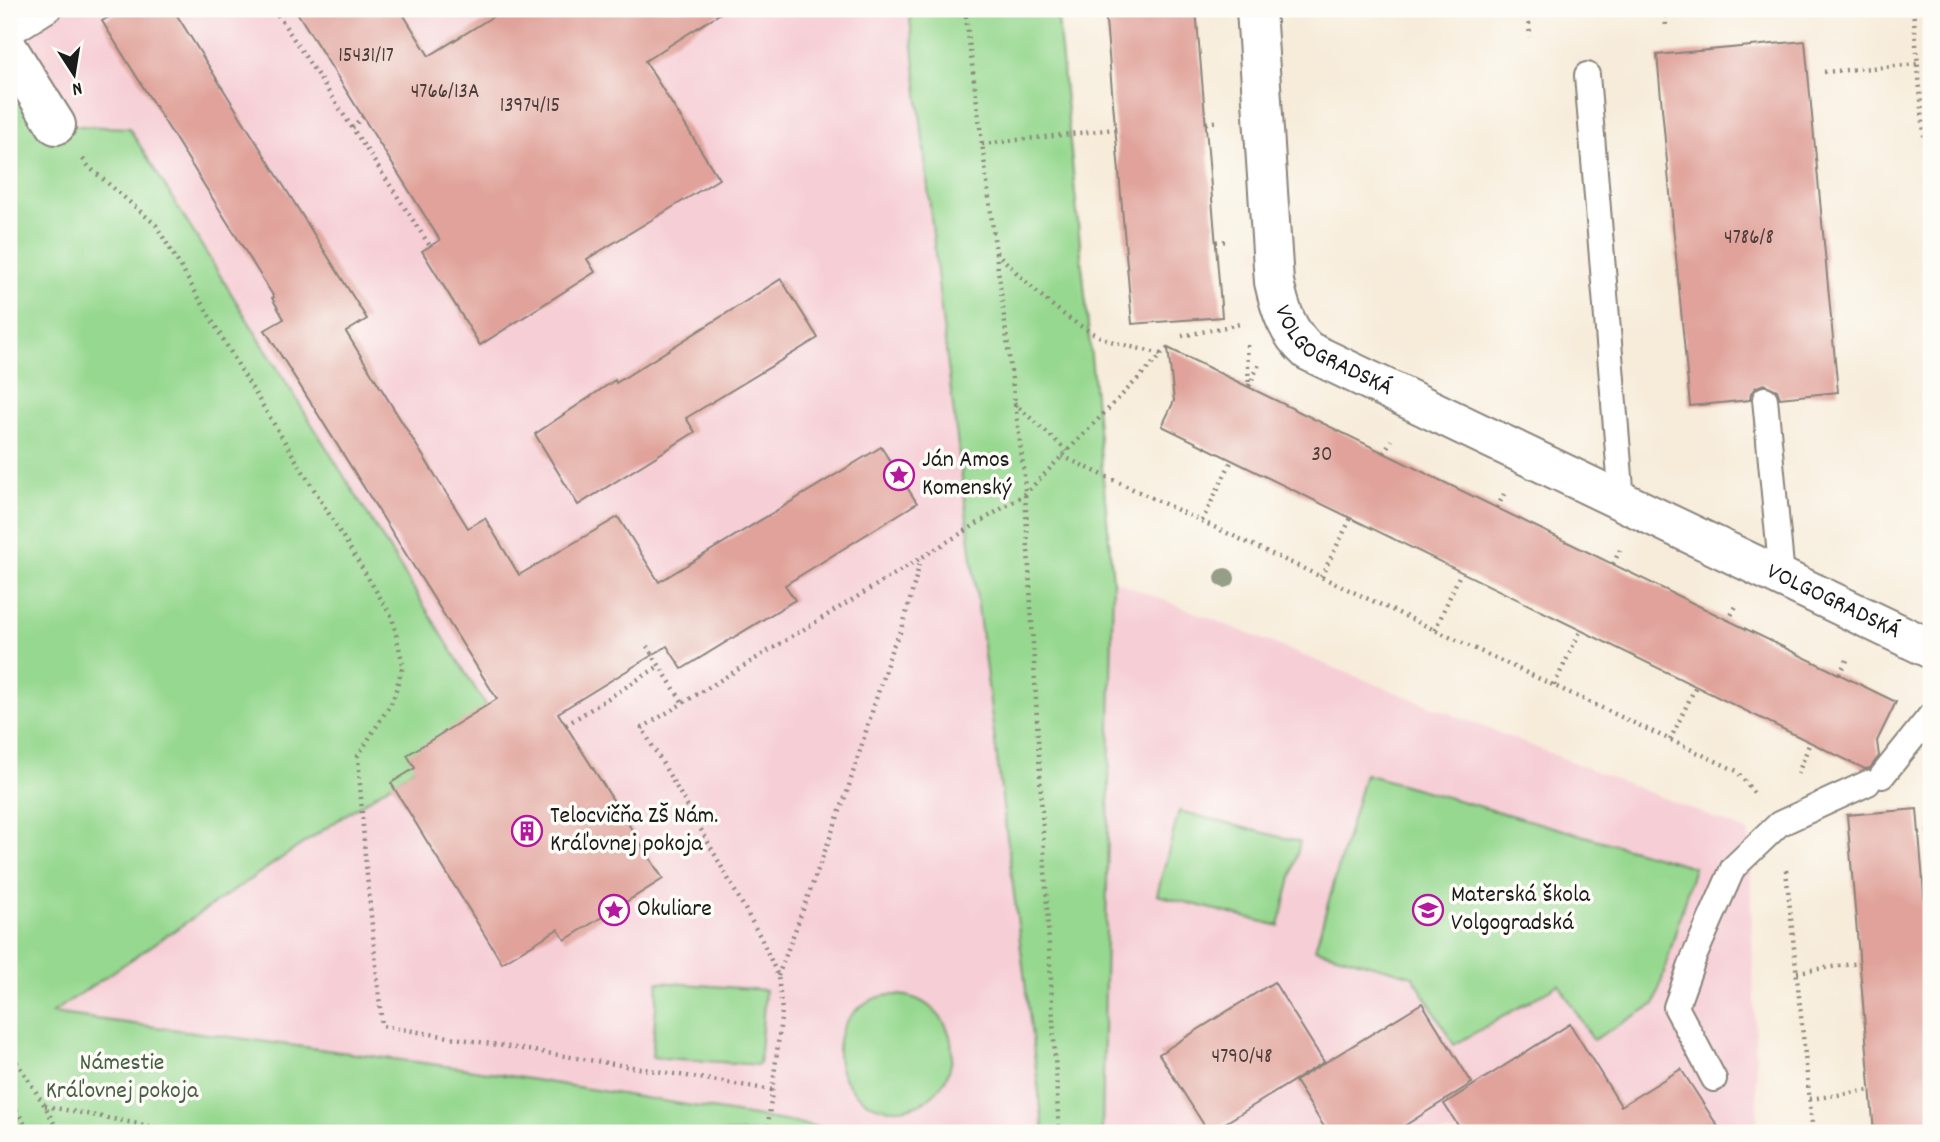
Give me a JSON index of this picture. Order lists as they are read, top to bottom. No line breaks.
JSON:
{"streets":{"street":["VOLGOGRADSKÁ"]},"parks":["Námestie Kráľovnej pokoja"],"places":{"place":["Ján Amos Komenský","Okuliare"],"building":["Telocvičňa ZŠ Nám. Kráľovnej pokoja"],"school or university":["Materská škola Volgogradská"]},"house_numbers":["15431/17","4766/13A","13974/15","4786/8","30","4790/48"],"north":"bottom"}
